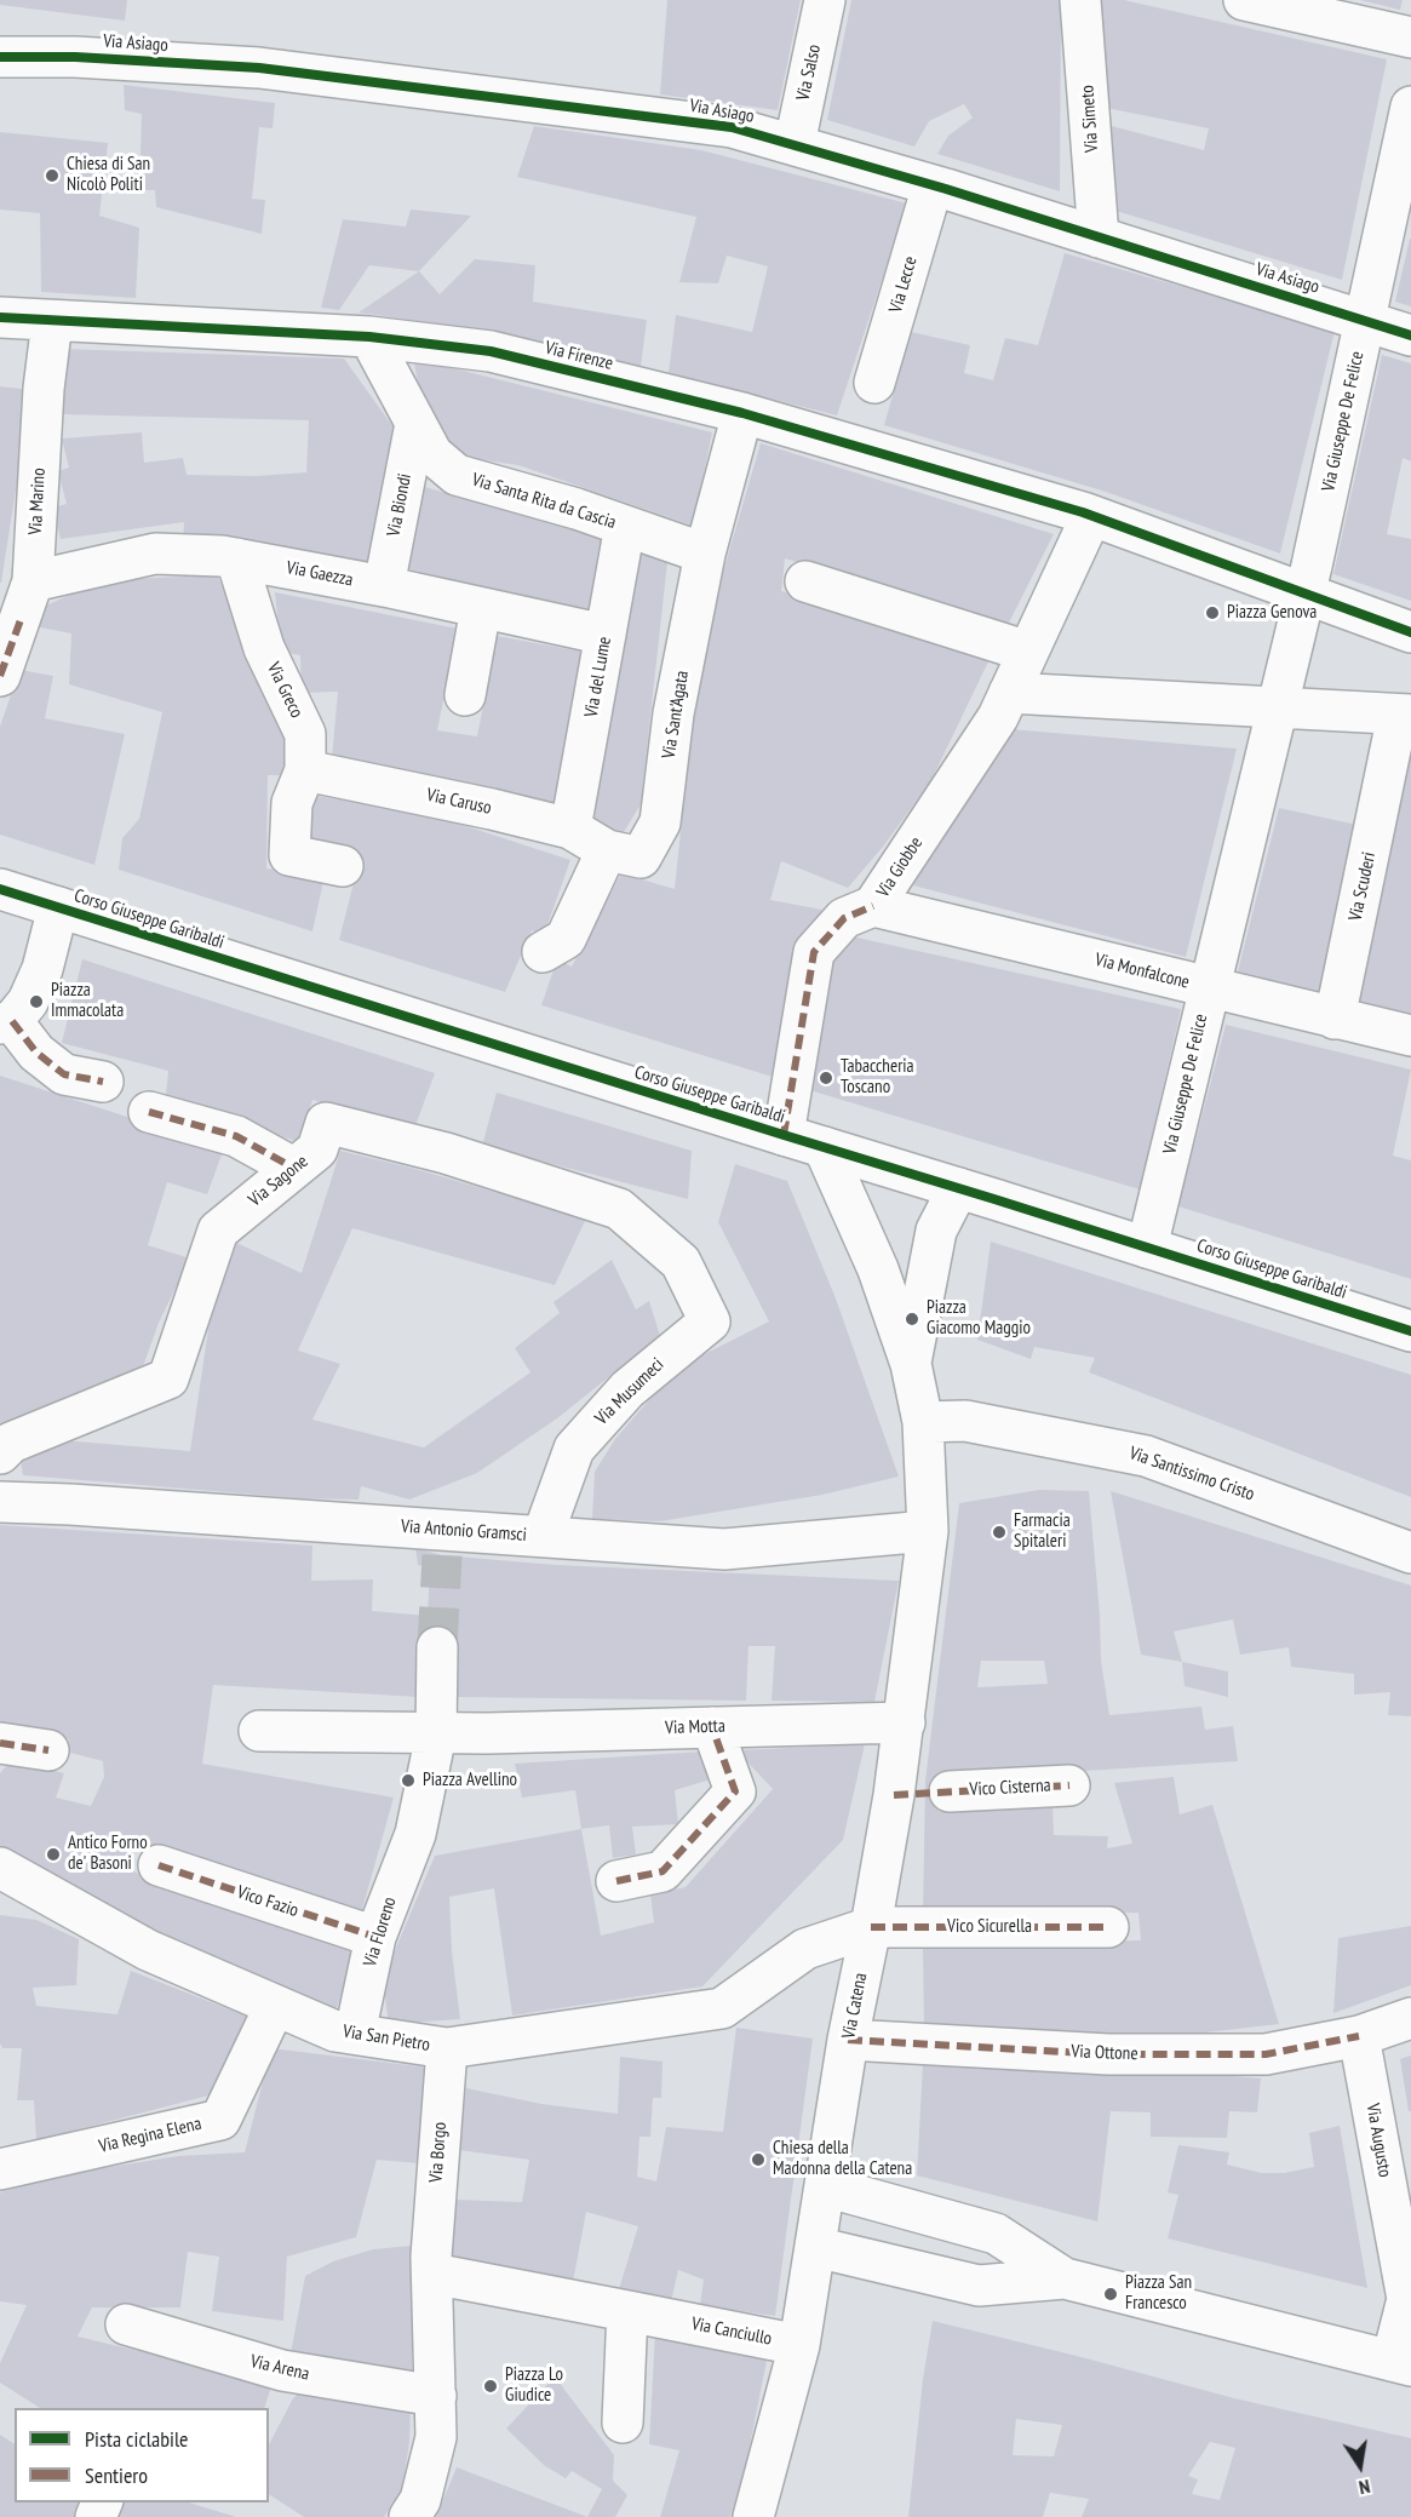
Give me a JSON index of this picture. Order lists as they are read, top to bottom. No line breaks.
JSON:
{"streets":{"street":["Via Asiago","Via Salso","Via Simeto","Via Lecce","Via Firenze","Via Giuseppe De Felice","Via Marino","Via Santa Rita da Cascia","Via Biondi","Via Gaezza","Via del Lume","Via Greco","Via Sant'Agata","Via Caruso","Via Giobbe","Via Scuderi","Corso Giuseppe Garibaldi","Via Monfalcone","Via Sagone","Via Musumeci","Via Santissimo Cristo","Via Antonio Gramsci","Via Motta","Vico Cisterna","Vico Fazio","Vico Sicurella","Via Floreno","Via Catena","Via San Pietro","Via Ottone","Via Regina Elena","Via Augusto","Via Borgo","Via Canciullo","Via Arena"]},"crossings":[["Via Asiago","Via Salso"],["Via Asiago","Via Simeto"],["Via Asiago","Via Lecce"],["Via Asiago","Via Giuseppe De Felice"],["Via Firenze","Via Giuseppe De Felice"],["Via Firenze","Via Marino"],["Via Firenze","Via Santa Rita da Cascia"],["Via Firenze","Via Sant'Agata"],["Via Firenze","Via Giobbe"],["Via Giuseppe De Felice","Corso Giuseppe Garibaldi"],["Via Giuseppe De Felice","Via Monfalcone"],["Via Marino","Via Gaezza"],["Via Santa Rita da Cascia","Via Biondi"],["Via Santa Rita da Cascia","Via del Lume"],["Via Santa Rita da Cascia","Via Sant'Agata"],["Via Biondi","Via Gaezza"],["Via Gaezza","Via del Lume"],["Via Gaezza","Via Greco"],["Via del Lume","Via Caruso"],["Via Greco","Via Caruso"],["Via Sant'Agata","Via Caruso"],["Via Giobbe","Corso Giuseppe Garibaldi"],["Via Giobbe","Via Monfalcone"],["Via Scuderi","Via Monfalcone"],["Corso Giuseppe Garibaldi","Via Catena"],["Via Sagone","Via Musumeci"],["Via Musumeci","Via Antonio Gramsci"],["Via Santissimo Cristo","Via Catena"],["Via Antonio Gramsci","Via Catena"],["Via Motta","Via Floreno"],["Via Motta","Via Catena"],["Vico Cisterna","Via Catena"],["Vico Fazio","Via Floreno"],["Vico Sicurella","Via Catena"],["Vico Sicurella","Via San Pietro"],["Via Floreno","Via San Pietro"],["Via Catena","Via Ottone"],["Via Catena","Via Canciullo"],["Via San Pietro","Via Regina Elena"],["Via San Pietro","Via Borgo"],["Via Ottone","Via Augusto"],["Via Borgo","Via Canciullo"],["Via Borgo","Via Arena"]],"places":["Chiesa di San Nicolò Politi","Piazza Genova","Piazza Immacolata","Tabaccheria Toscano","Piazza Giacomo Maggio","Farmacia Spitaleri","Piazza Avellino","Antico Forno de' Basoni","Chiesa della Madonna della Catena","Piazza San Francesco","Piazza Lo Giudice"],"legend":["Pista ciclabile","Sentiero"],"north":"bottom"}
